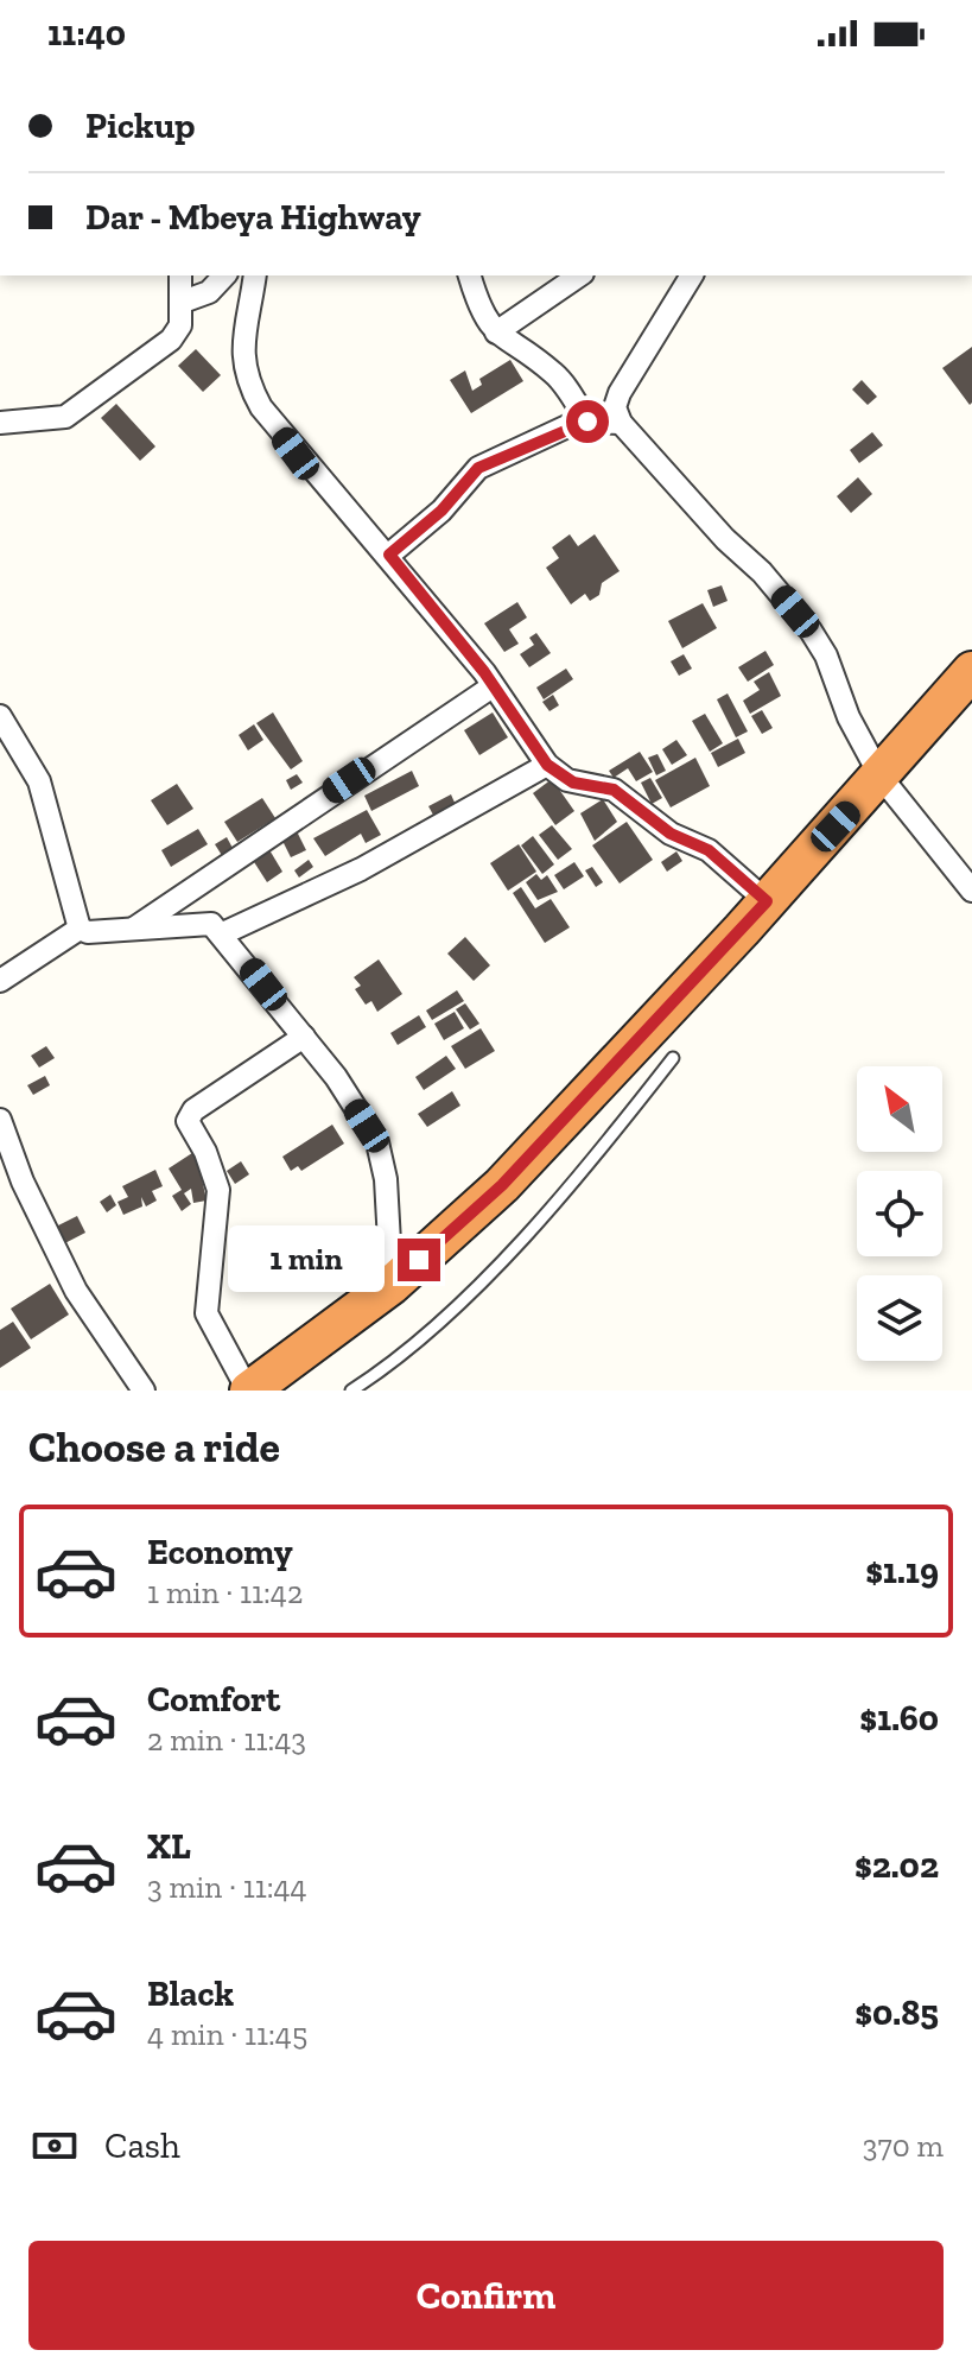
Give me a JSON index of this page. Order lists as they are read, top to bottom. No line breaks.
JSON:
{"north":"top left","page":{"status":"11:40","banner":["Pickup","Dar - Mbeya Highway"],"bubble":"1 min","heading":"Choose a ride","list":[{"name":"Economy","note":"1 min · 11:42","value":"$1.19"},{"name":"Comfort","note":"2 min · 11:43","value":"$1.60"},{"name":"XL","note":"3 min · 11:44","value":"$2.02"},{"name":"Black","note":"4 min · 11:45","value":"$0.85"}],"pay":["Cash","370 m"],"buttons":"Confirm"}}
